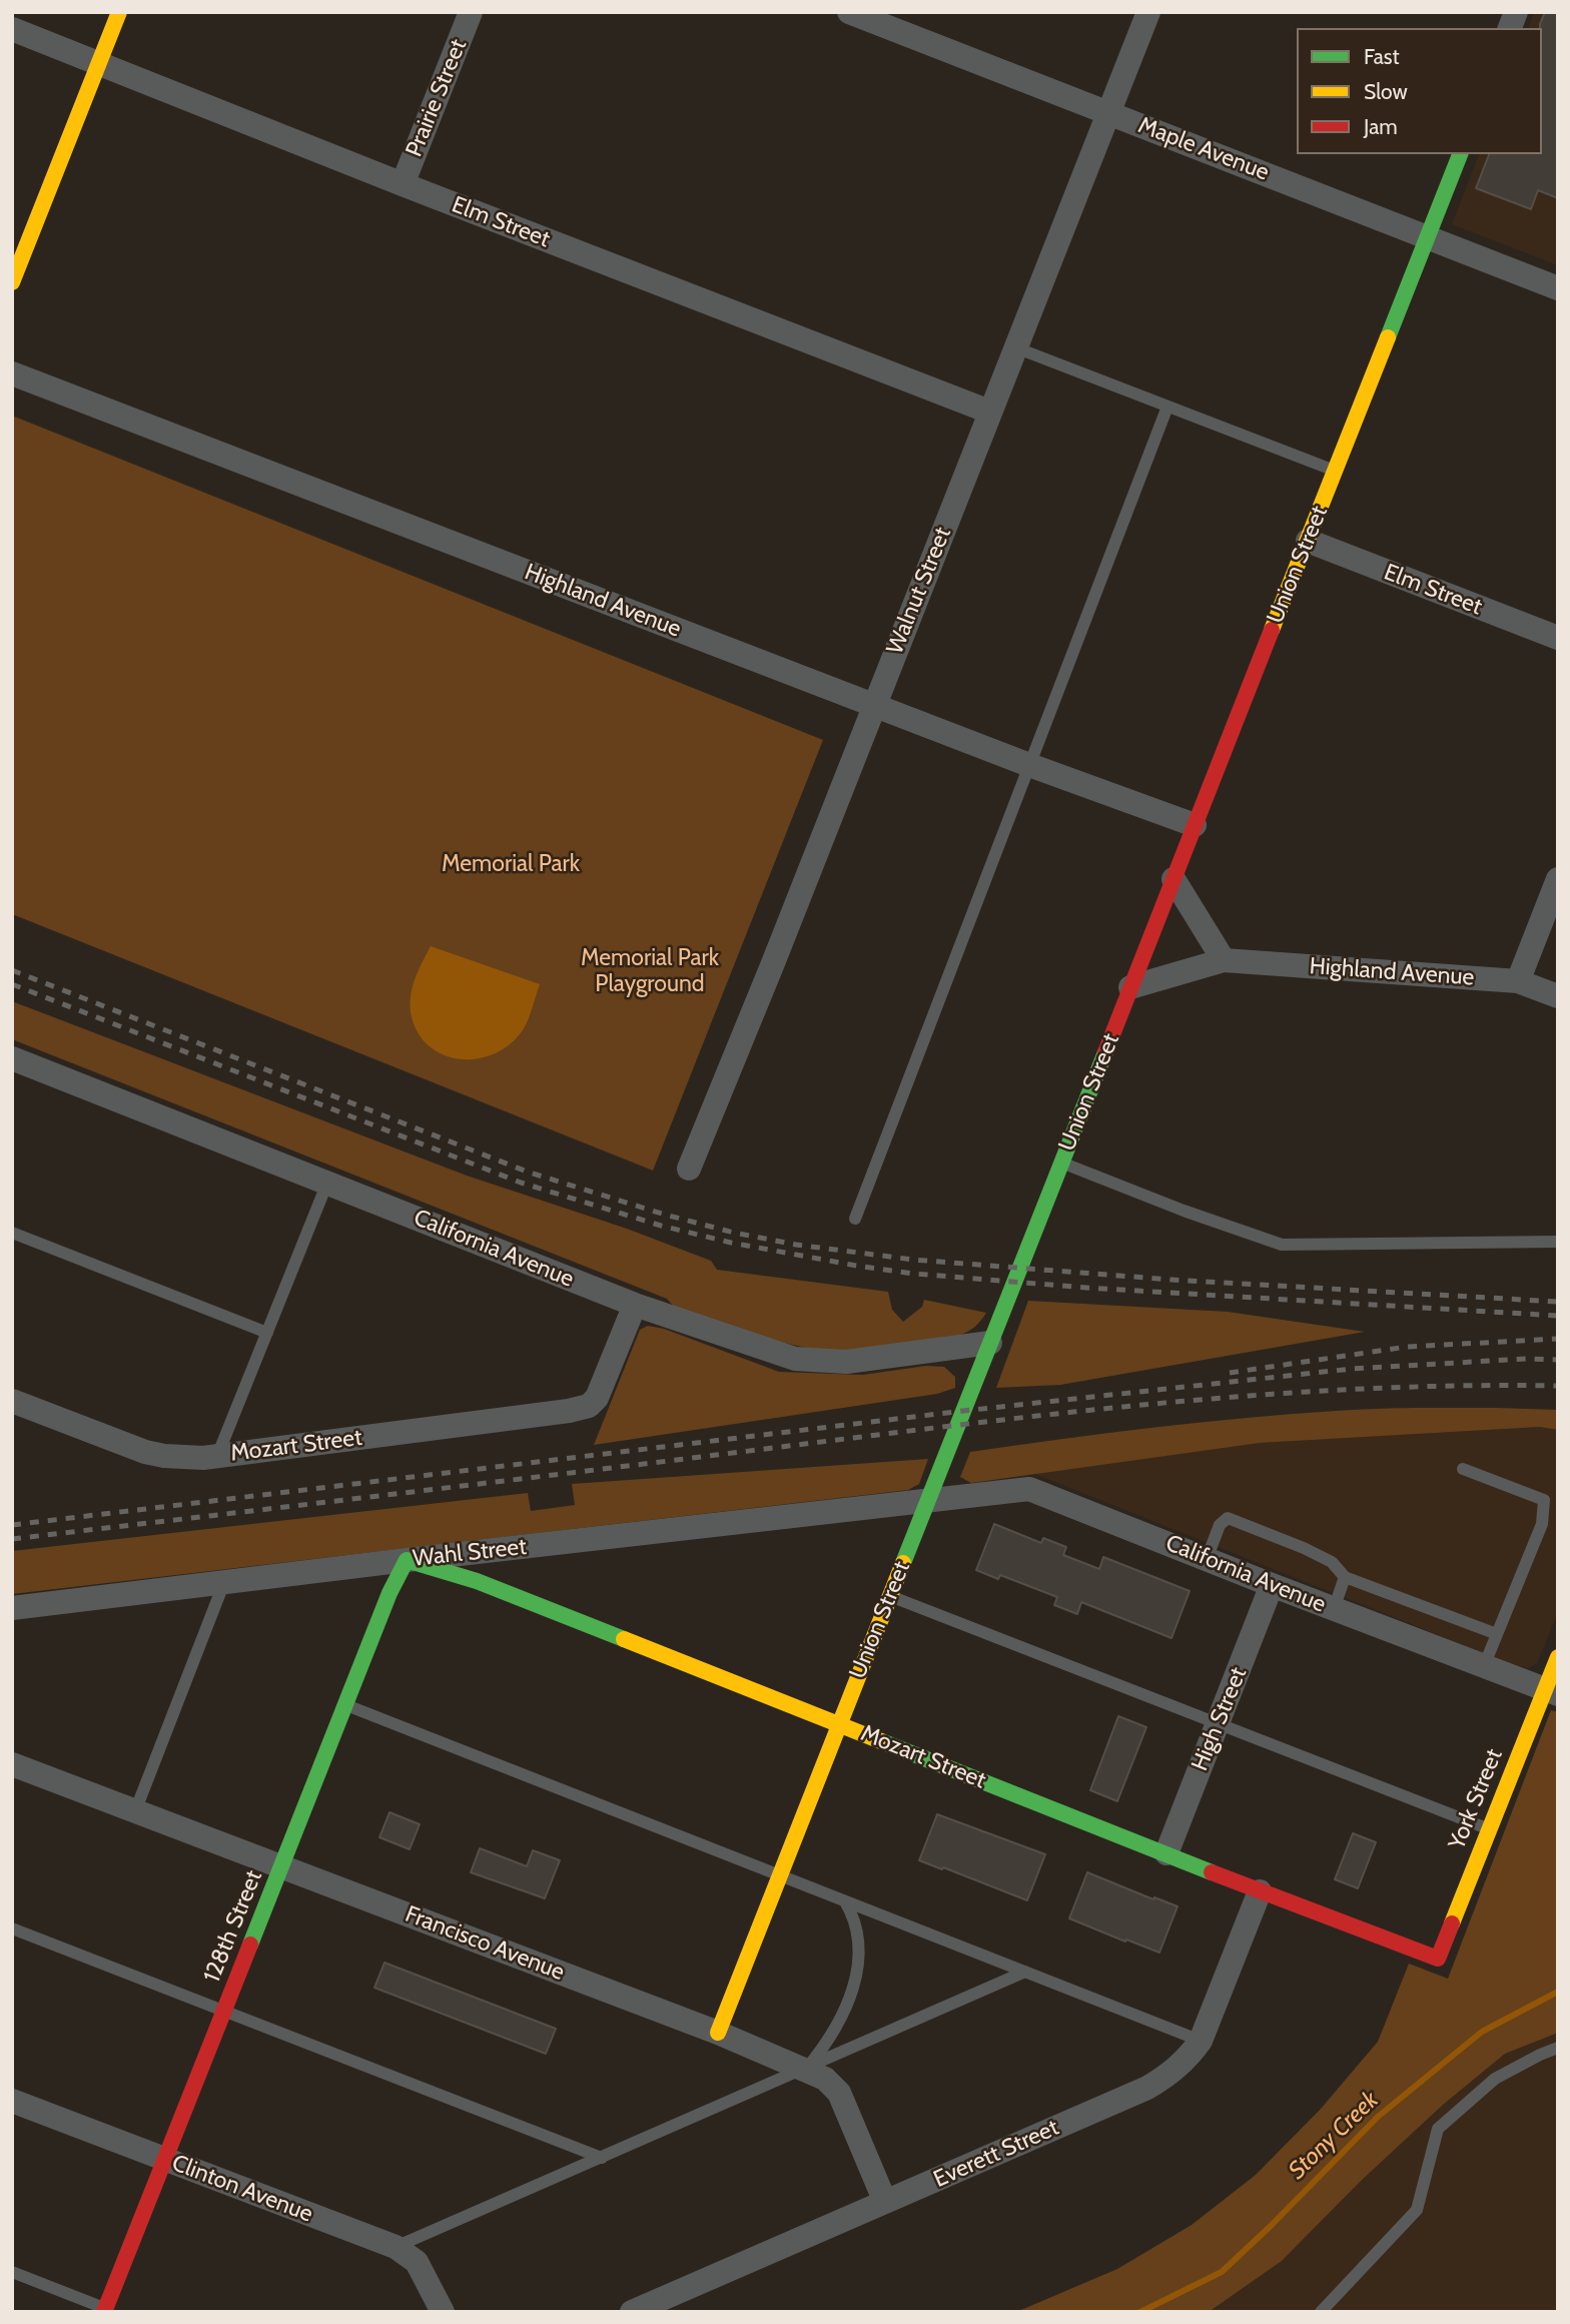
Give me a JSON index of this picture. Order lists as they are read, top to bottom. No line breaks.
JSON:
{"streets":{"street":["Prairie Street","Maple Avenue","Elm Street","Union Street","Walnut Street","Highland Avenue","California Avenue","Mozart Street","Wahl Street","High Street","York Street","128th Street","Francisco Avenue","Everett Street","Clinton Avenue"]},"crossings":[["Prairie Street","Elm Street"],["Maple Avenue","Union Street"],["Maple Avenue","Walnut Street"],["Elm Street","Union Street"],["Elm Street","Walnut Street"],["Union Street","Highland Avenue"],["Union Street","California Avenue"],["Union Street","Mozart Street"],["Union Street","Wahl Street"],["Union Street","Francisco Avenue"],["Walnut Street","Highland Avenue"],["California Avenue","Mozart Street"],["California Avenue","Wahl Street"],["California Avenue","High Street"],["California Avenue","York Street"],["Mozart Street","Wahl Street"],["Mozart Street","High Street"],["Mozart Street","York Street"],["Mozart Street","128th Street"],["Mozart Street","Everett Street"],["Wahl Street","128th Street"],["128th Street","Francisco Avenue"],["128th Street","Clinton Avenue"],["Francisco Avenue","Everett Street"]],"water":["Stony Creek"],"parks":["Memorial Park","Memorial Park Playground"],"legend":["Fast","Slow","Jam"]}
